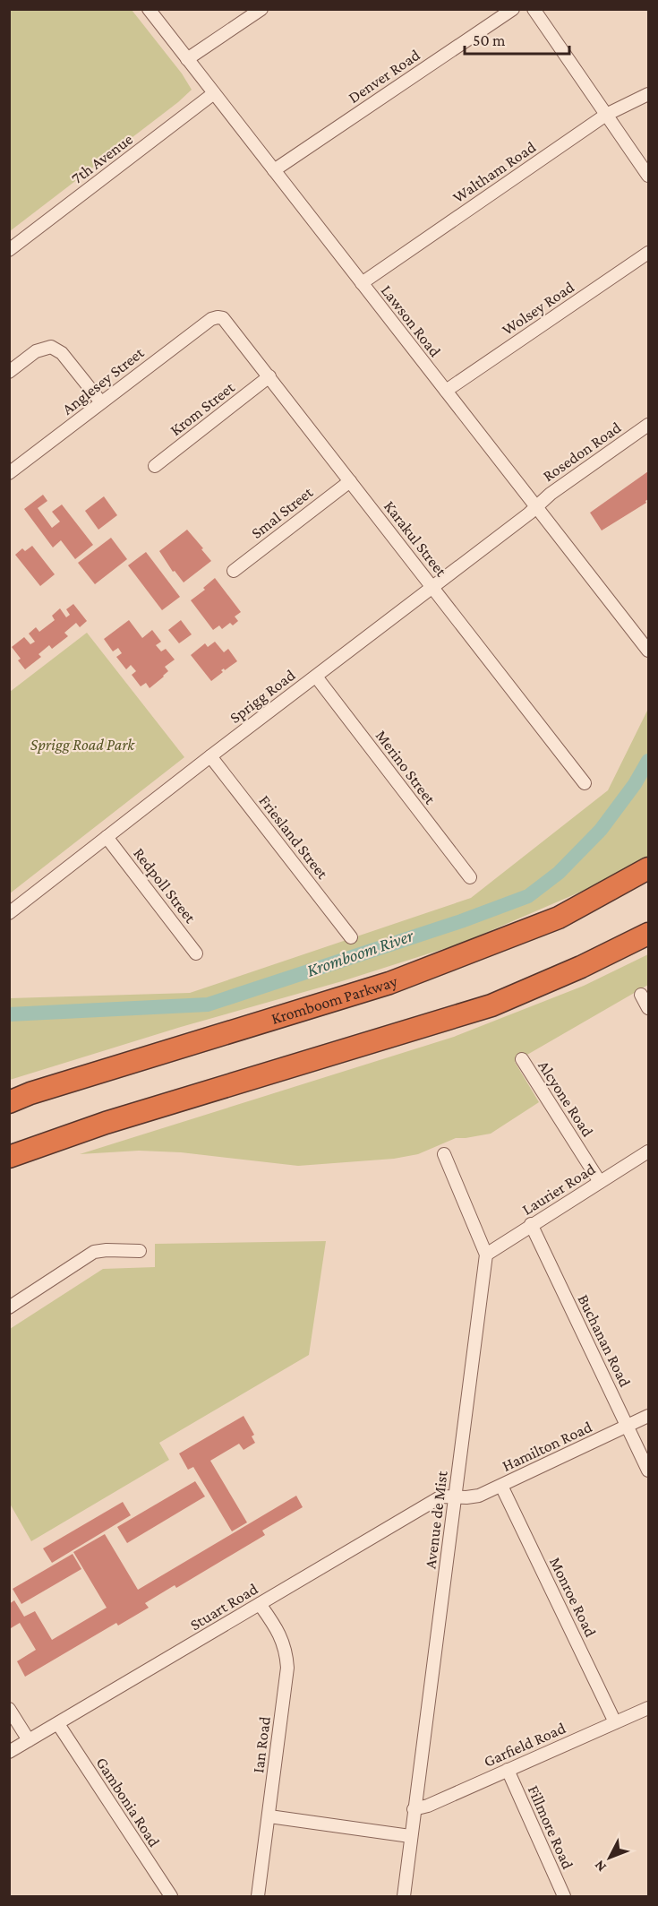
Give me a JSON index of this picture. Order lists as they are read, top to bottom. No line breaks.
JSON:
{"streets":{"highway":["Kromboom Parkway"],"street":["Denver Road","7th Avenue","Waltham Road","Wolsey Road","Lawson Road","Anglesey Street","Krom Street","Rosedon Road","Smal Street","Karakul Street","Sprigg Road","Merino Street","Friesland Street","Redpoll Street","Alcyone Road","Laurier Road","Buchanan Road","Hamilton Road","Avenue de Mist","Monroe Road","Stuart Road","Ian Road","Garfield Road","Gambonia Road","Fillmore Road"]},"crossings":[["Denver Road","Lawson Road"],["7th Avenue","Lawson Road"],["Waltham Road","Lawson Road"],["Wolsey Road","Lawson Road"],["Lawson Road","Rosedon Road"],["Lawson Road","Sprigg Road"],["Anglesey Street","Karakul Street"],["Krom Street","Karakul Street"],["Rosedon Road","Sprigg Road"],["Smal Street","Karakul Street"],["Karakul Street","Sprigg Road"],["Sprigg Road","Merino Street"],["Sprigg Road","Friesland Street"],["Sprigg Road","Redpoll Street"],["Alcyone Road","Laurier Road"],["Laurier Road","Buchanan Road"],["Laurier Road","Avenue de Mist"],["Buchanan Road","Hamilton Road"],["Hamilton Road","Avenue de Mist"],["Hamilton Road","Monroe Road"],["Hamilton Road","Stuart Road"],["Avenue de Mist","Stuart Road"],["Avenue de Mist","Garfield Road"],["Monroe Road","Garfield Road"],["Stuart Road","Ian Road"],["Stuart Road","Gambonia Road"],["Garfield Road","Fillmore Road"]],"water":["Kromboom River"],"parks":["Sprigg Road Park"],"scale_bar":"50 m","north":"bottom left"}
